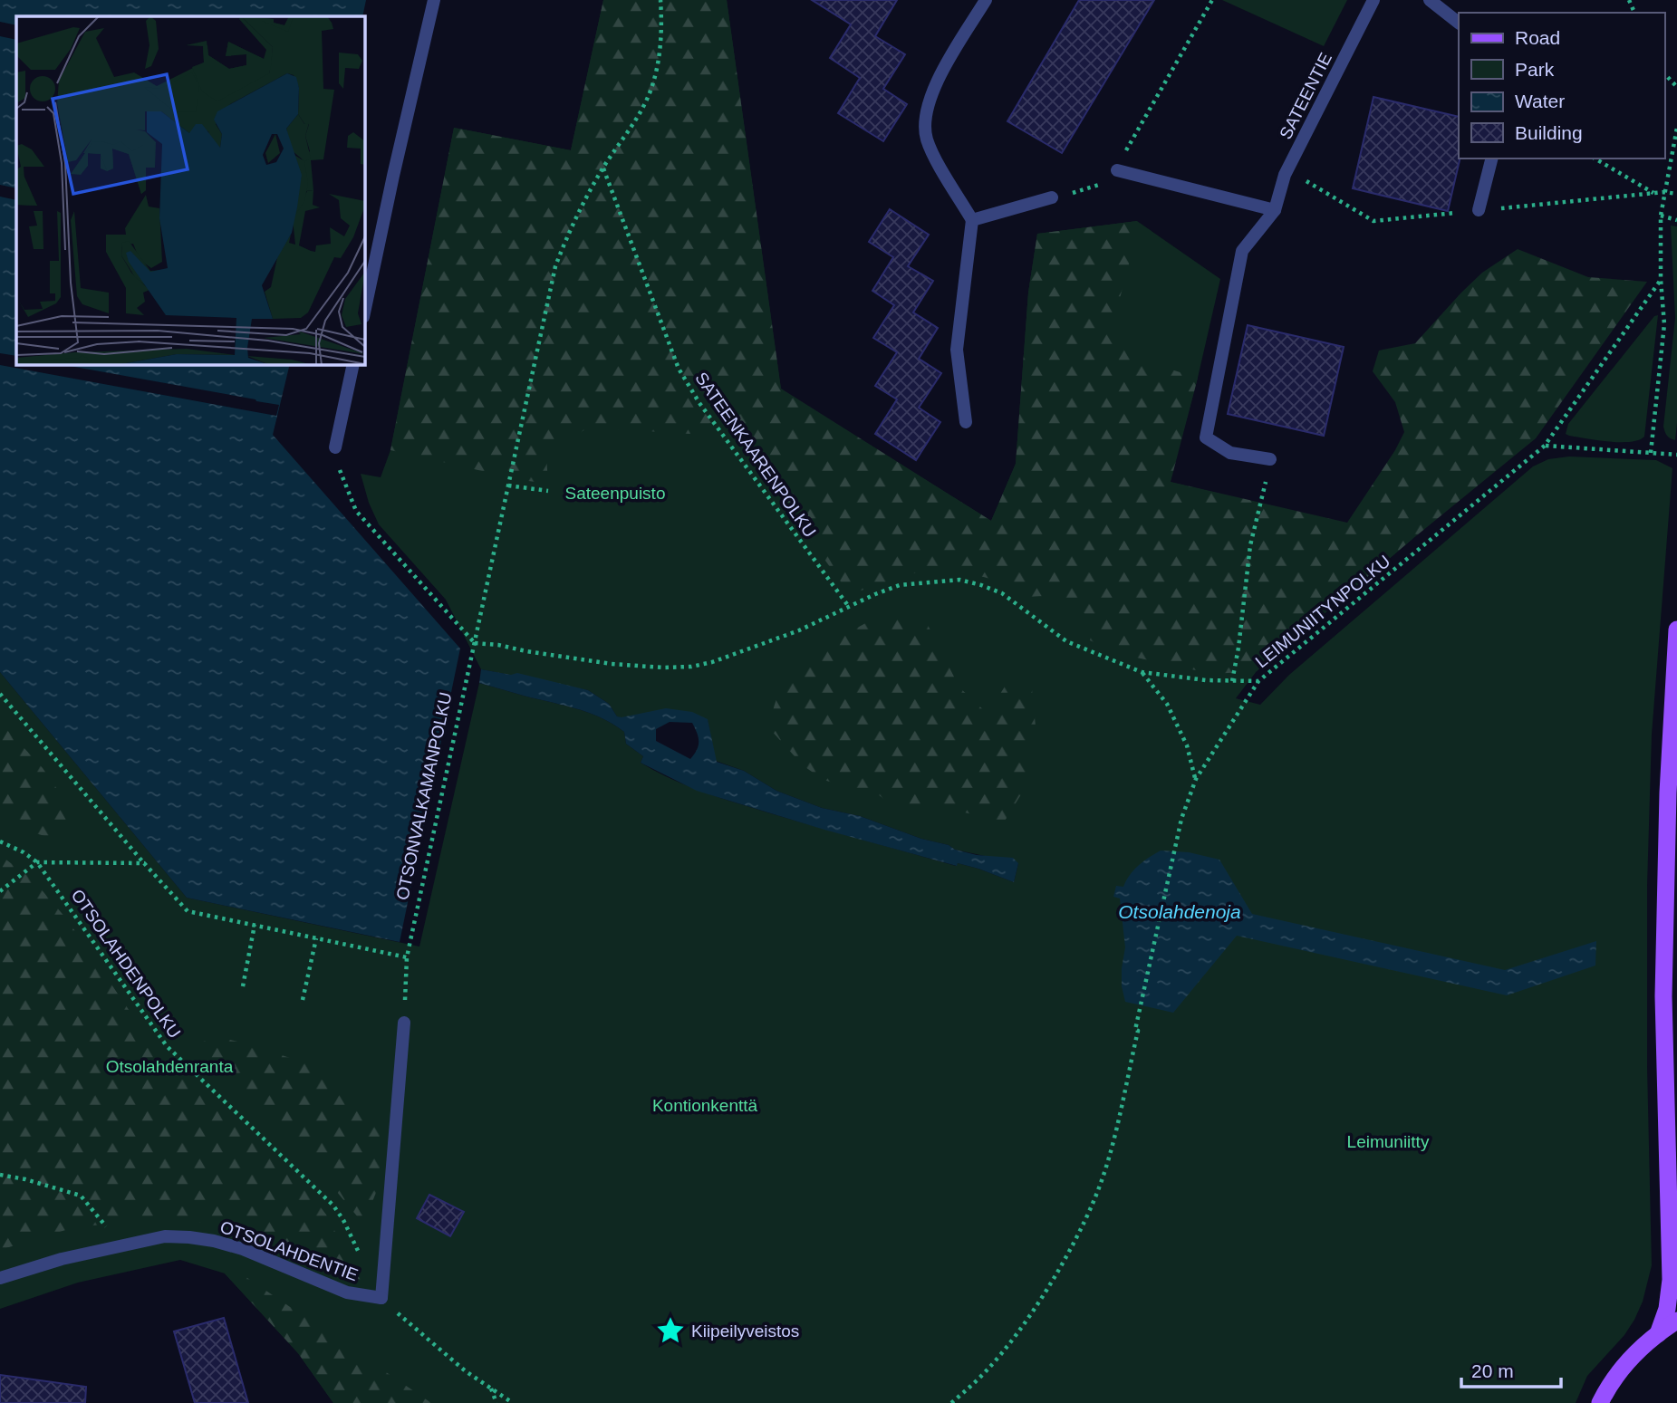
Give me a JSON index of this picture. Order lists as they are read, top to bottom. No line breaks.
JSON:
{"streets":{"street":["SATEENTIE","OTSOLAHDENTIE"],"path":["SATEENKAARENPOLKU","LEIMUNIITYNPOLKU","OTSONVALKAMANPOLKU","OTSOLAHDENPOLKU"]},"crossings":[["SATEENKAARENPOLKU","OTSONVALKAMANPOLKU"]],"water":["Otsolahdenoja"],"parks":["Sateenpuisto","Otsolahdenranta","Kontionkenttä","Leimuniitty"],"places":{"place":["Kiipeilyveistos"]},"legend":["Road","Park","Water","Building"],"scale_bar":"20 m"}
